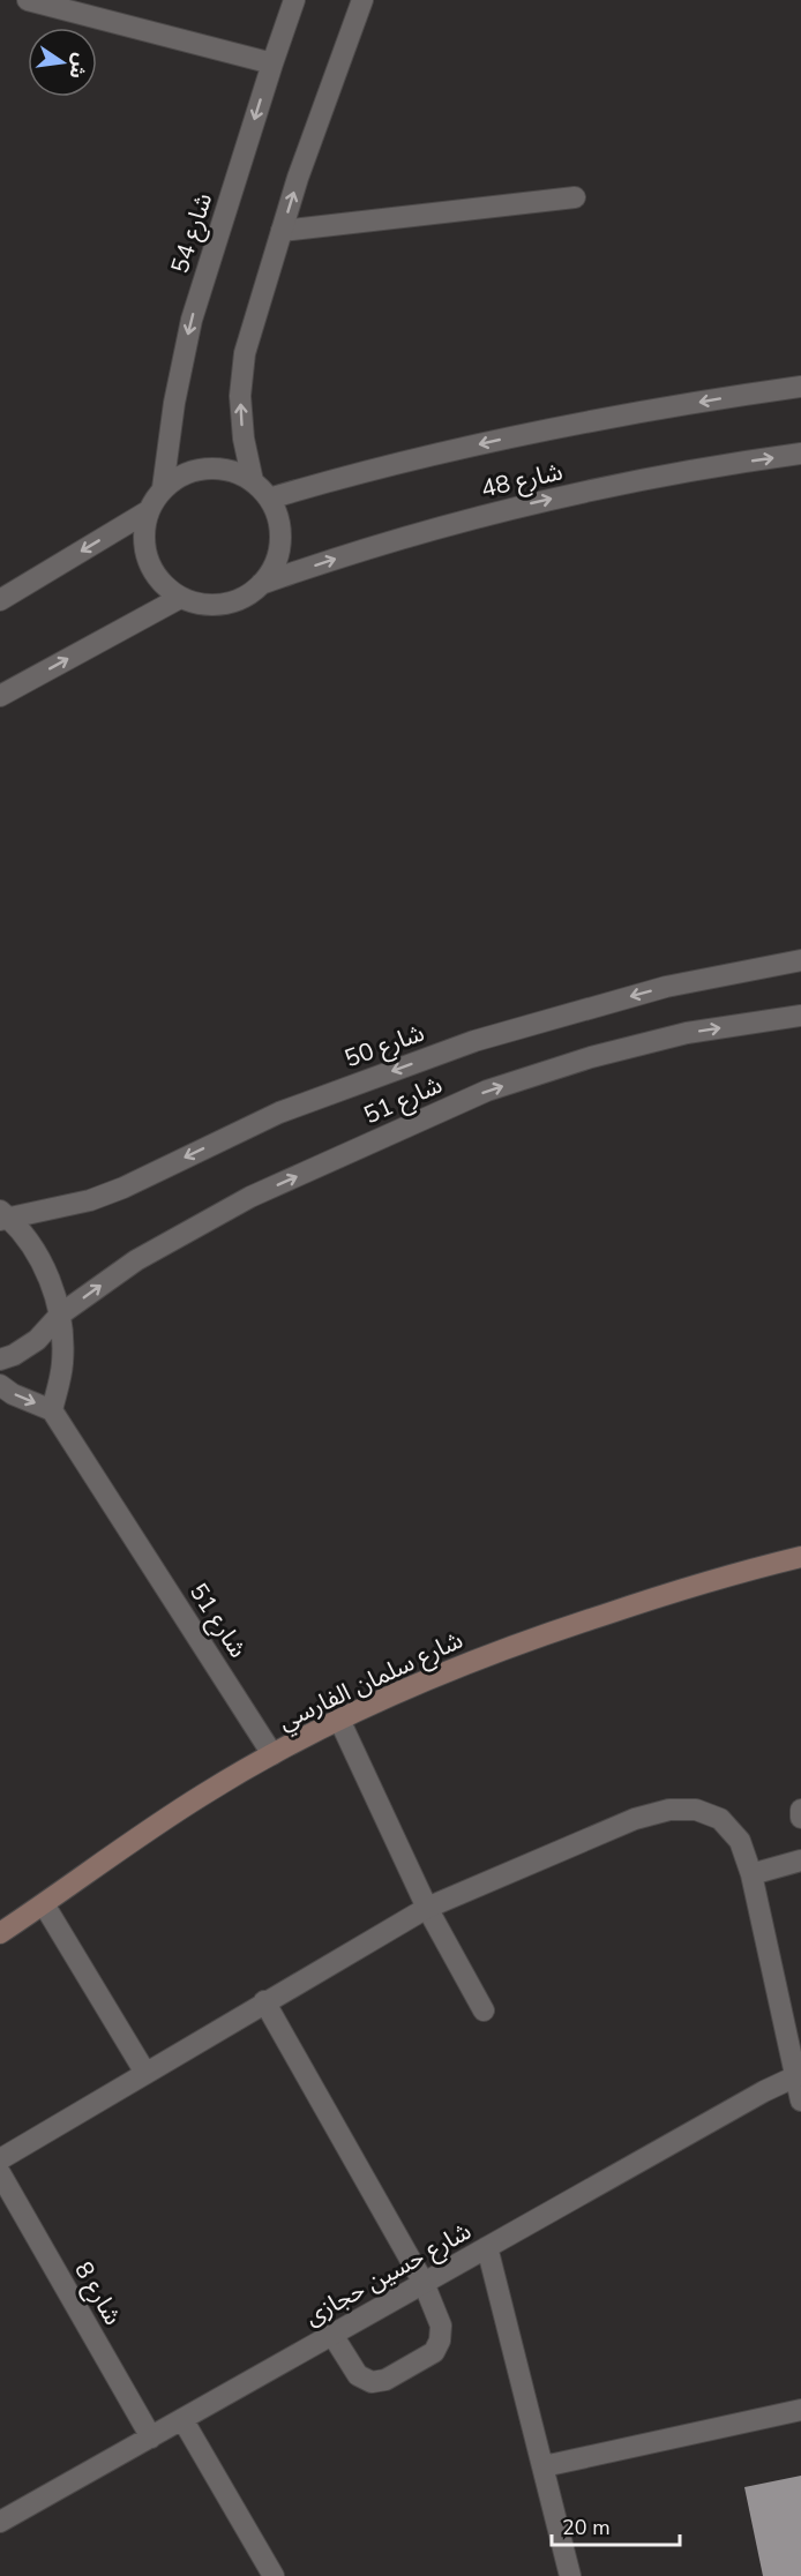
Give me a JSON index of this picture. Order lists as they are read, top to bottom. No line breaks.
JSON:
{"streets":{"street":["شارع 54","شارع 48","شارع 50","شارع 51","شارع سلمان الفارسي","شارع حسين حجازى","شارع 8"]},"crossings":[["شارع 54","شارع 48"],["شارع 51","شارع سلمان الفارسي"],["شارع حسين حجازى","شارع 8"]],"one_way":["شارع 50","شارع 51"],"scale_bar":"20 m","north":"right"}
